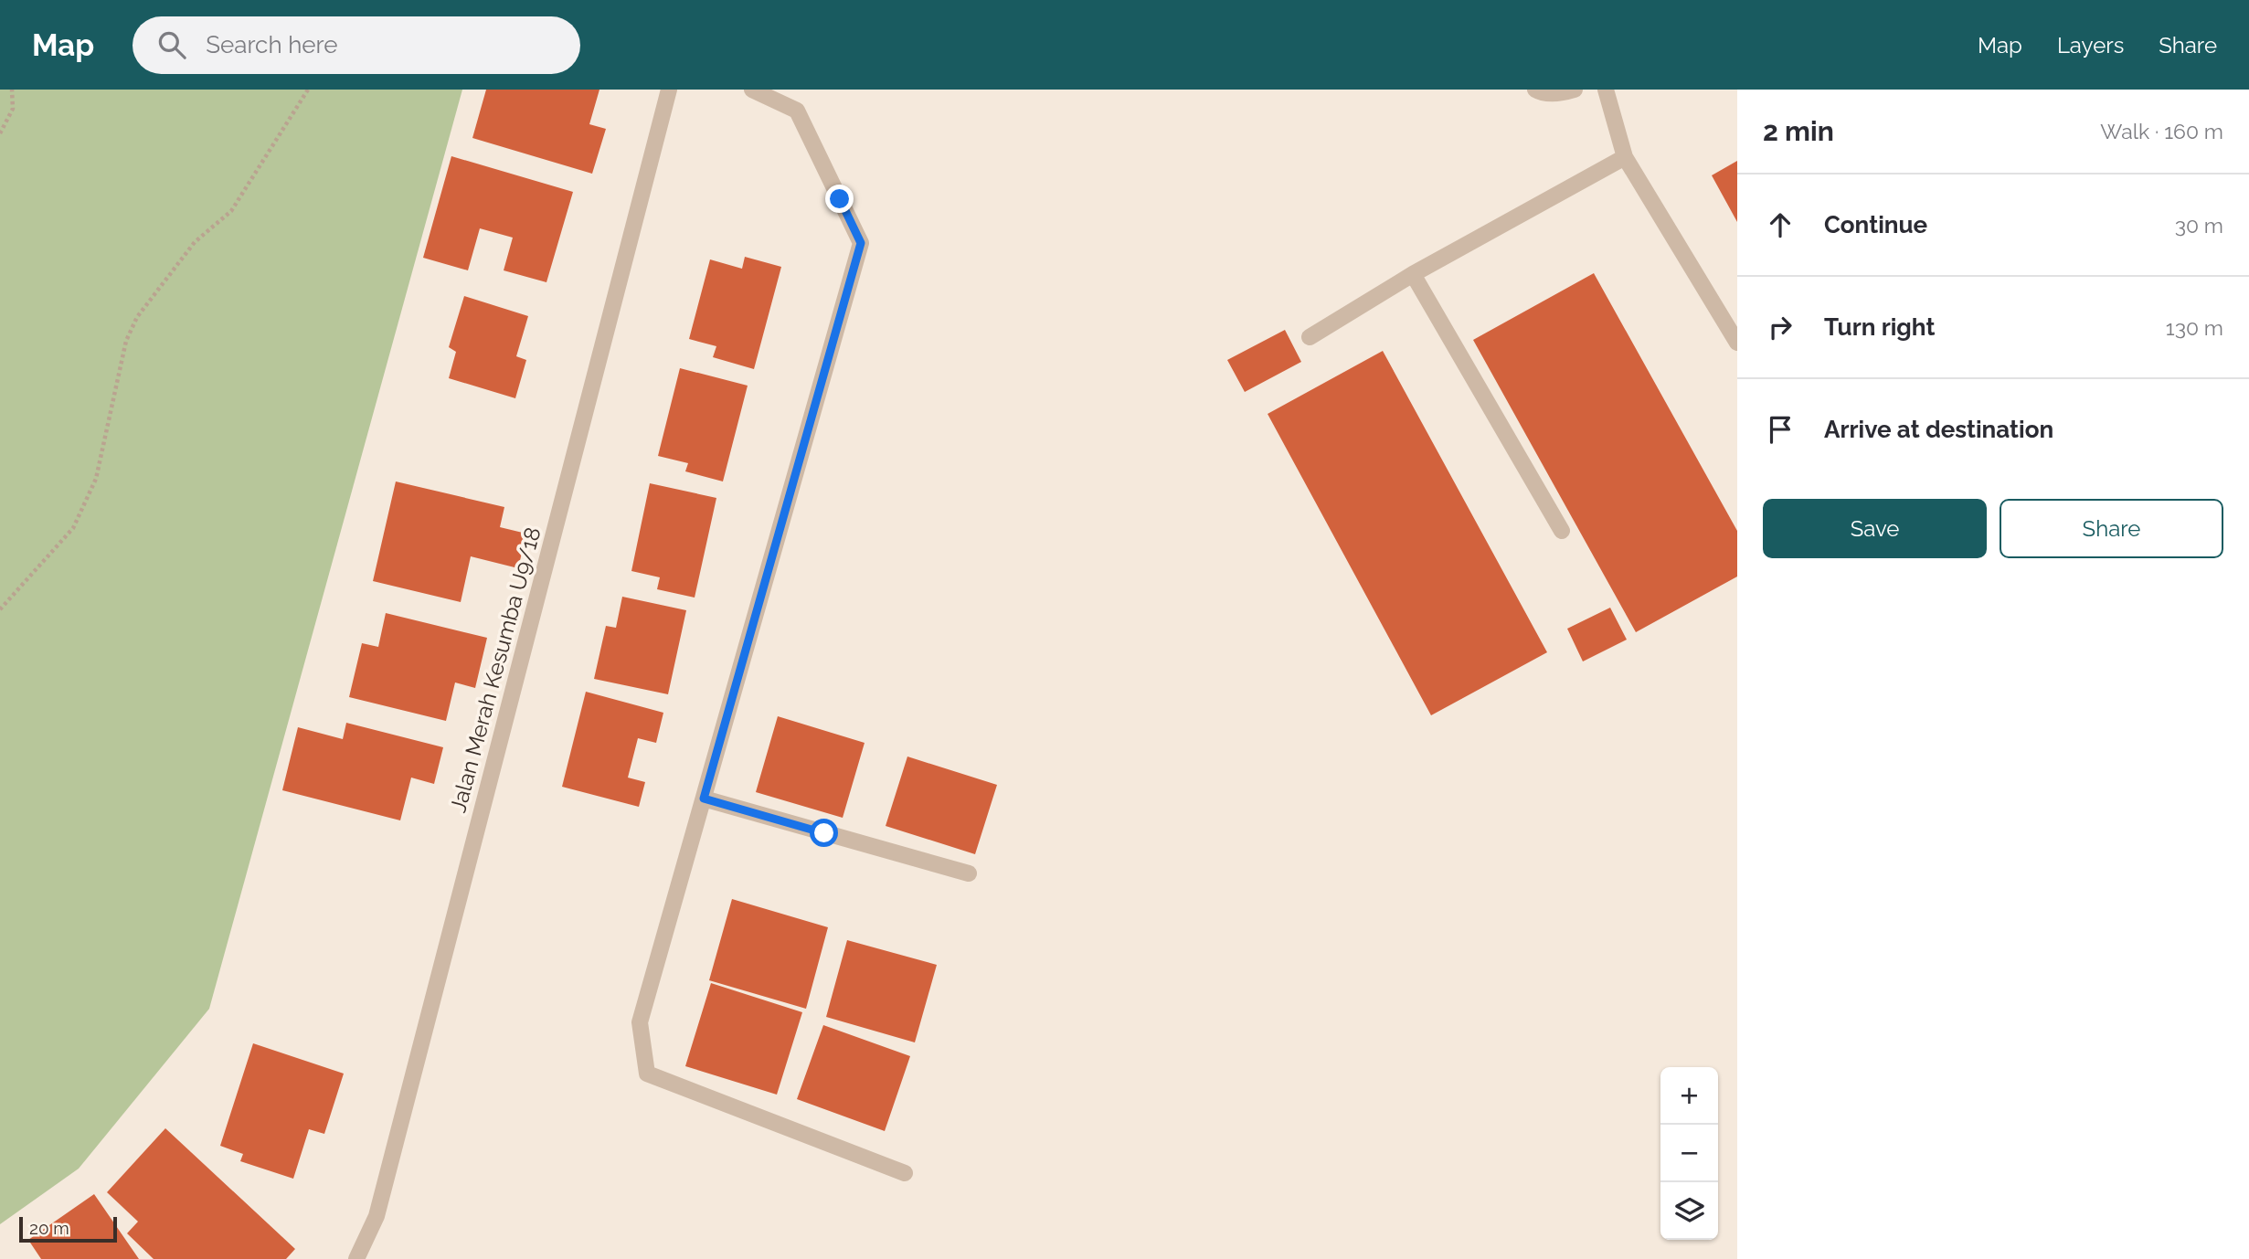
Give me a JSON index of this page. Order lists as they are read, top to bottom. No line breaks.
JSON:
{"streets":{"street":["Jalan Merah Kesumba U9/18"]},"scale_bar":"20 m","page":{"header":"Map","search":"Search here","nav":["Map","Layers","Share"],"heading":["2 min","Walk · 160 m"],"list":[["Continue","30 m"],["Turn right","130 m"],"Arrive at destination"],"buttons":["Save","Share"],"map_buttons":["+","−"],"scale":"20 m"}}
